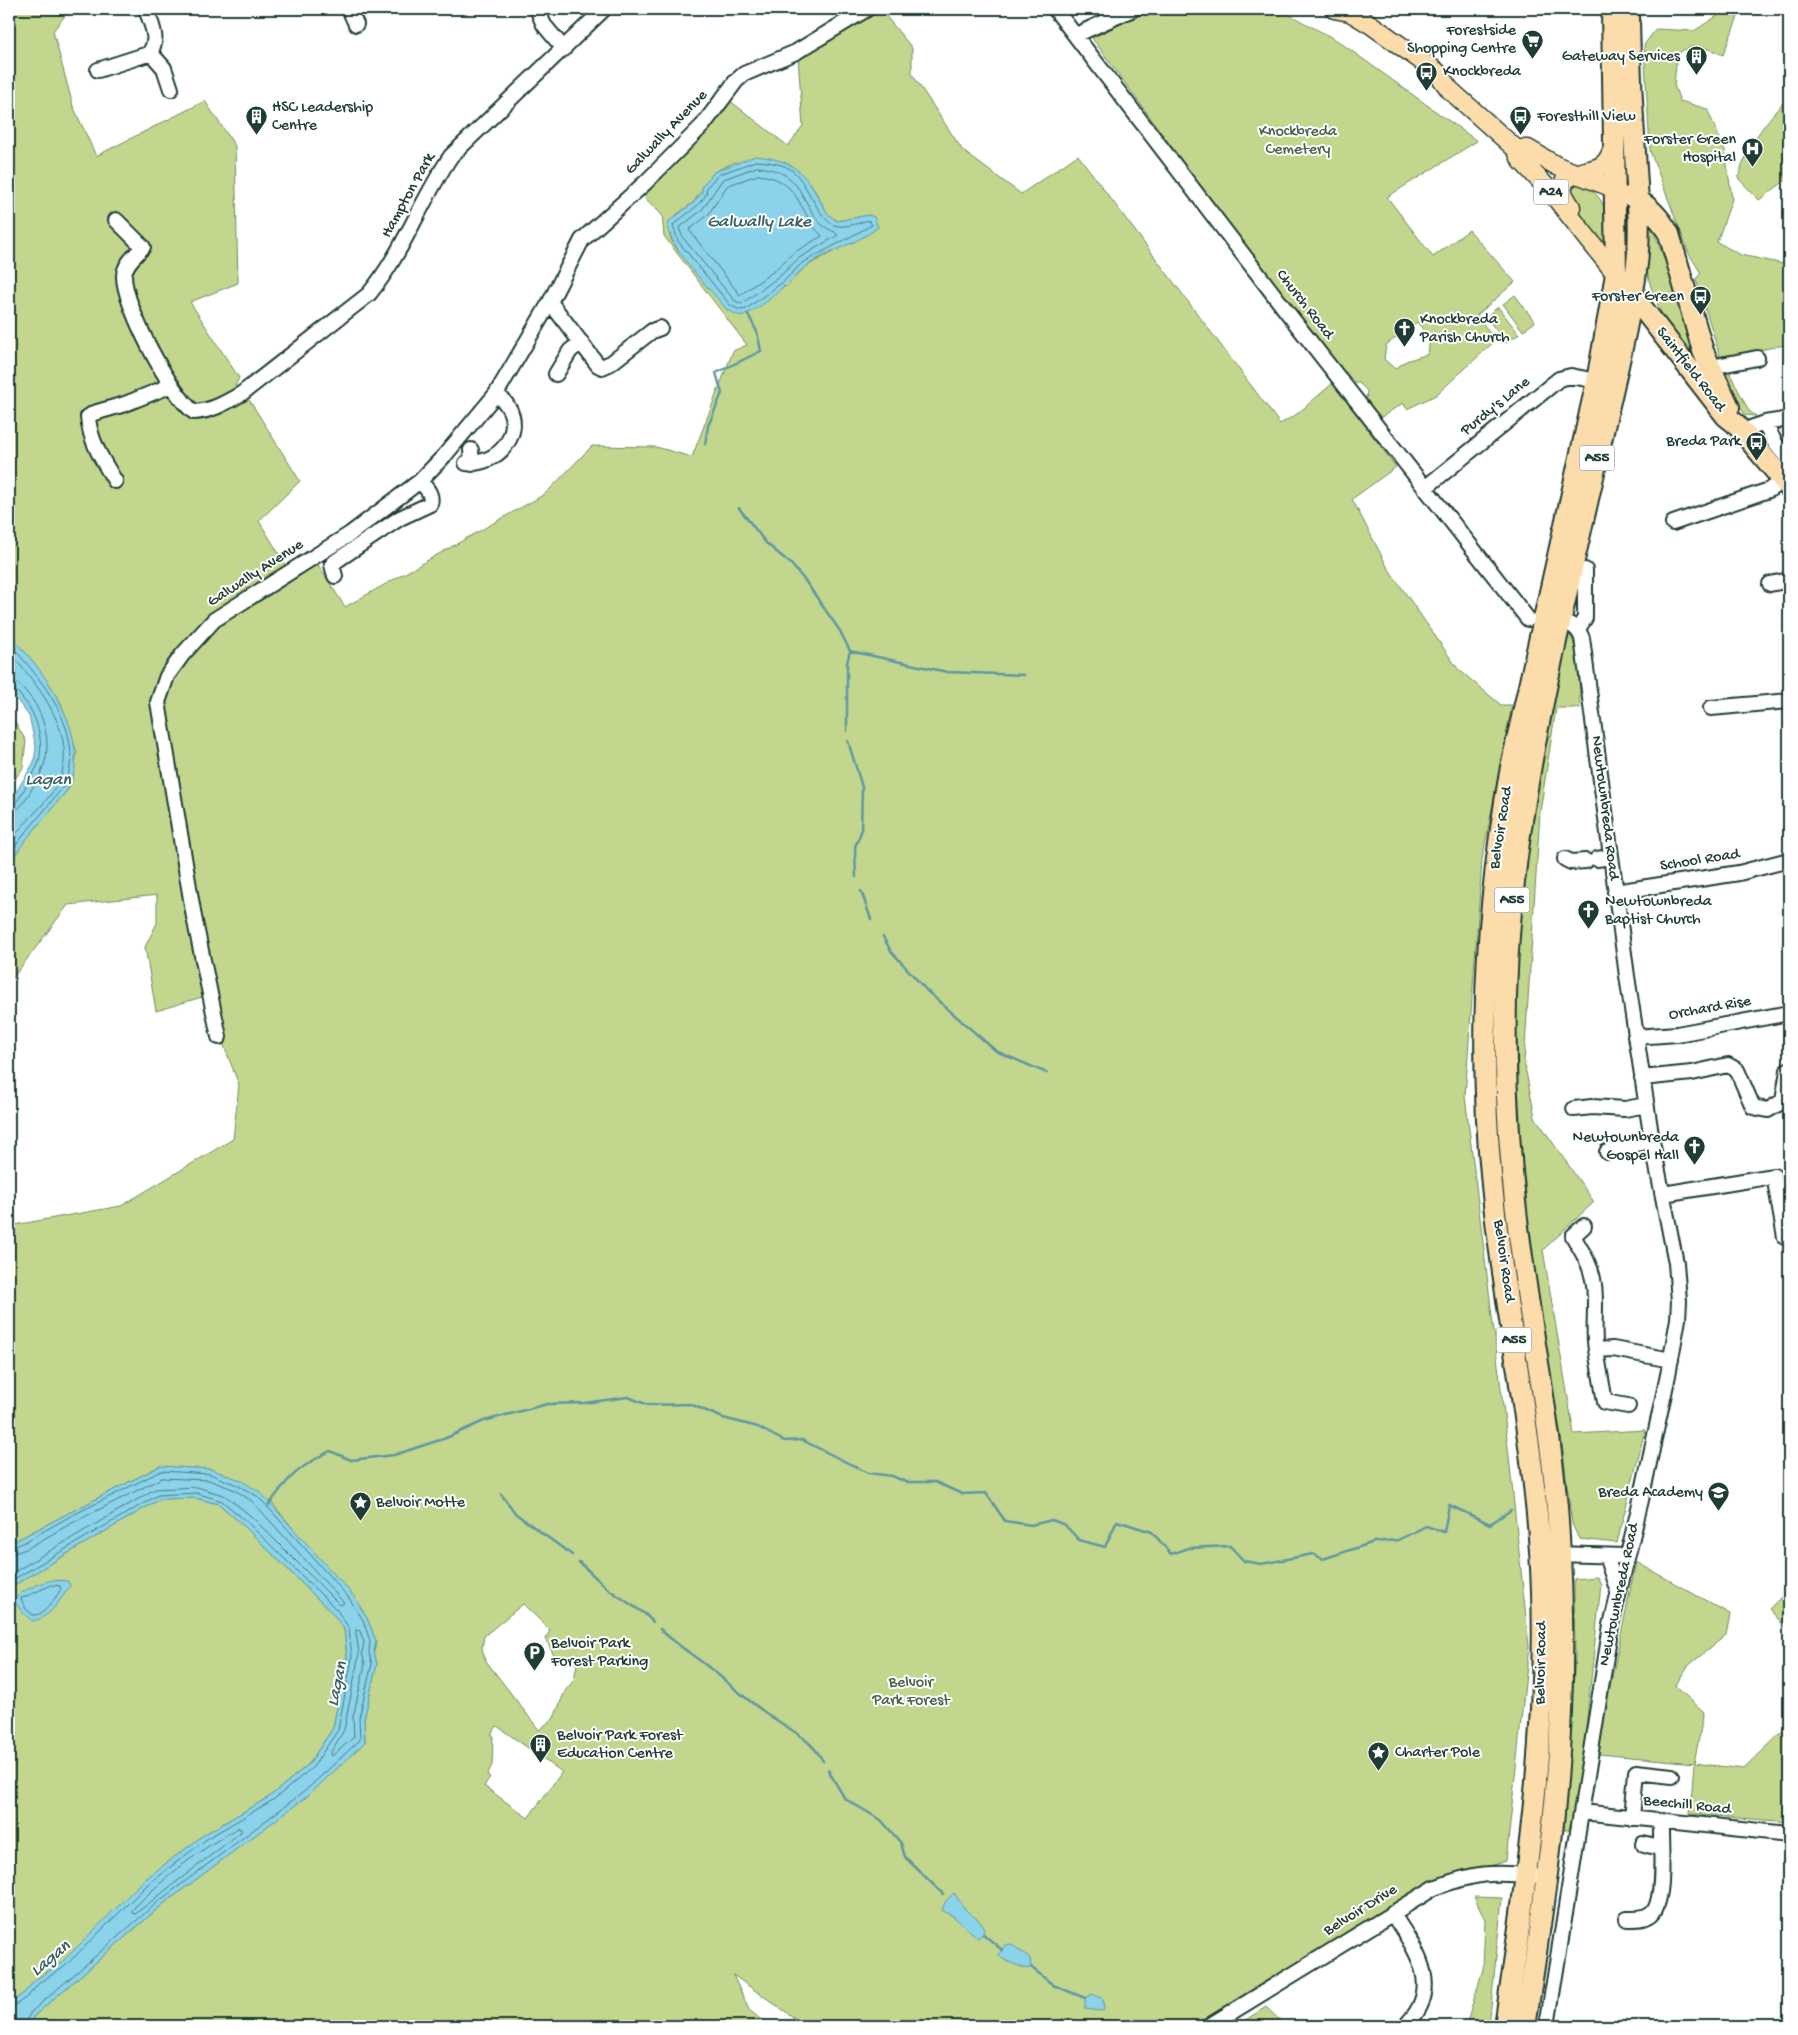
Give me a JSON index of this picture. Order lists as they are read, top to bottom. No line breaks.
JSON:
{"streets":{"highway":["A24","Saintfield Road","A55","Newtownbreda Road","Belvoir Road"],"street":["Galwally Avenue","Hampton Park","Church Road","Purdy's Lane","School Road","Orchard Rise","Beechill Road","Belvoir Drive"]},"crossings":[["A24","Saintfield Road"],["Church Road","Purdy's Lane"],["Church Road","Newtownbreda Road"],["Church Road","Belvoir Road"],["Saintfield Road","A55"],["Saintfield Road","Newtownbreda Road"],["Purdy's Lane","Newtownbreda Road"],["A55","Newtownbreda Road"],["Newtownbreda Road","Belvoir Road"],["Newtownbreda Road","School Road"],["Newtownbreda Road","Orchard Rise"],["Newtownbreda Road","Beechill Road"],["Belvoir Road","Belvoir Drive"]],"water":["Galwally Lake","Lagan"],"parks":["Knockbreda Cemetery","Belvoir Park Forest"],"places":{"supermarket":["Forestside Shopping Centre"],"building":["Gateway Services","HSC Leadership Centre","Belvoir Park Forest Education Centre"],"bus stop":["Knockbreda","Foresthill View","Forster Green","Breda Park"],"hospital":["Forster Green Hospital"],"church":["Knockbreda Parish Church","Newtownbreda Baptist Church","Newtownbreda Gospel Hall"],"school or university":["Breda Academy"],"place":["Belvoir Motte","Charter Pole"],"parking":["Belvoir Park Forest Parking"]}}
